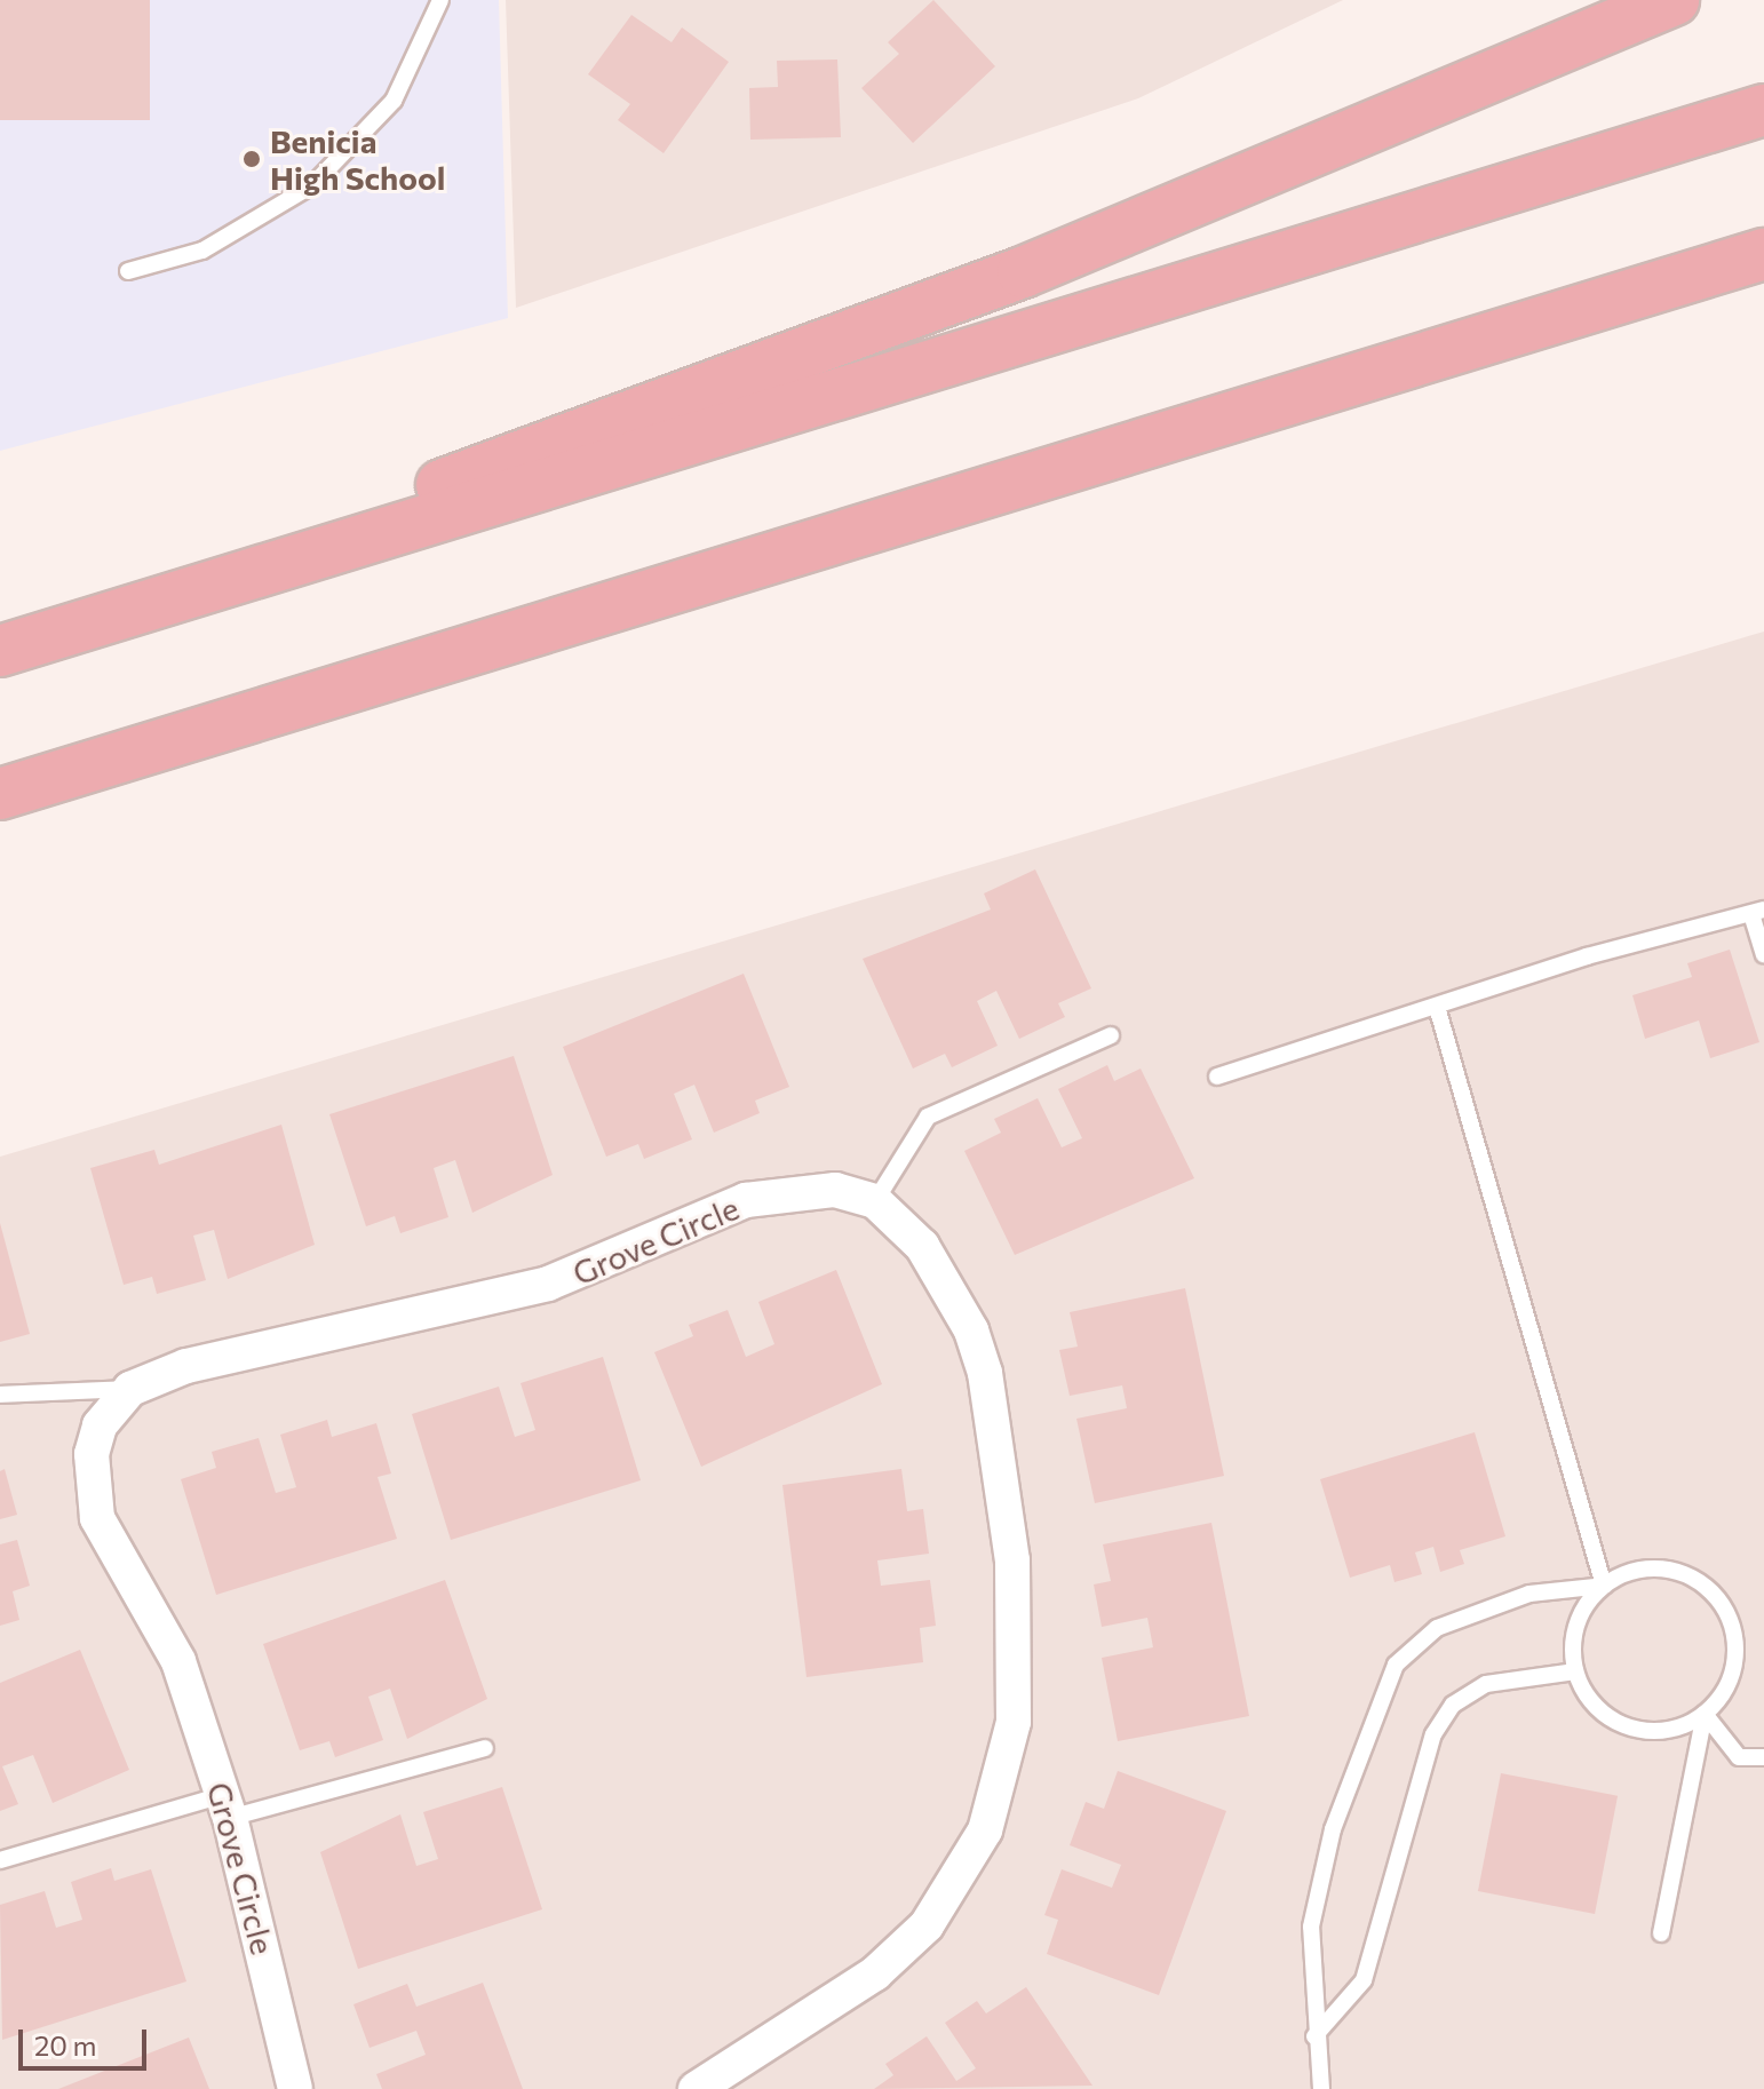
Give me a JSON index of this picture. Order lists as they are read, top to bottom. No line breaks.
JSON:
{"streets":{"street":["Grove Circle"]},"places":["Benicia High School"],"scale_bar":"20 m"}
